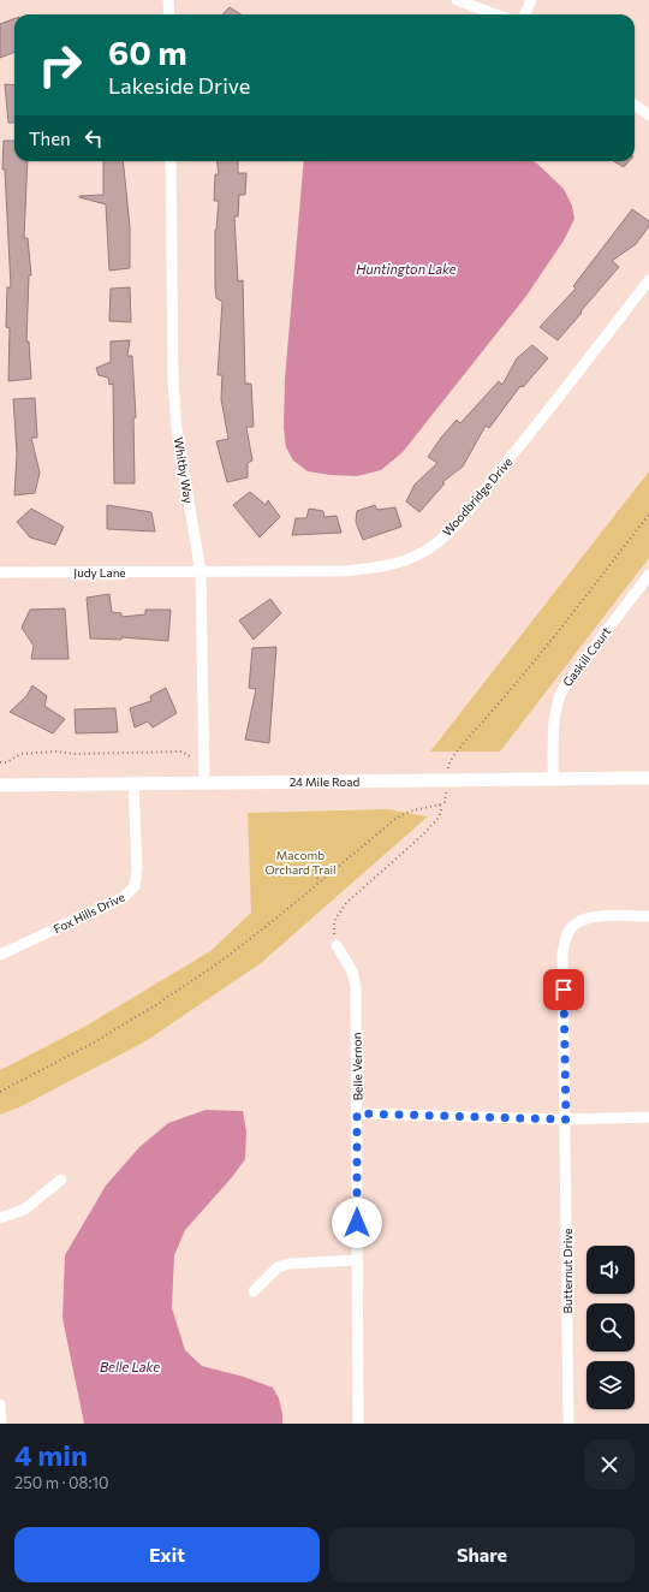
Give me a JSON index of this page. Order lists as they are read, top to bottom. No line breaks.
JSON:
{"streets":{"street":["Whitby Way","Woodbridge Drive","Judy Lane","Gaskill Court","24 Mile Road","Fox Hills Drive","Belle Vernon","Butternut Drive"]},"crossings":[["Whitby Way","Woodbridge Drive"],["Whitby Way","Judy Lane"],["Whitby Way","24 Mile Road"],["Woodbridge Drive","Judy Lane"],["Gaskill Court","24 Mile Road"],["24 Mile Road","Fox Hills Drive"]],"water":["Huntington Lake","Belle Lake"],"parks":["Macomb Orchard Trail"],"page":{"turn":["60 m","Lakeside Drive"],"then":"Then","heading":["4 min","250 m · 08:10"],"buttons":["Exit","Share"]}}
